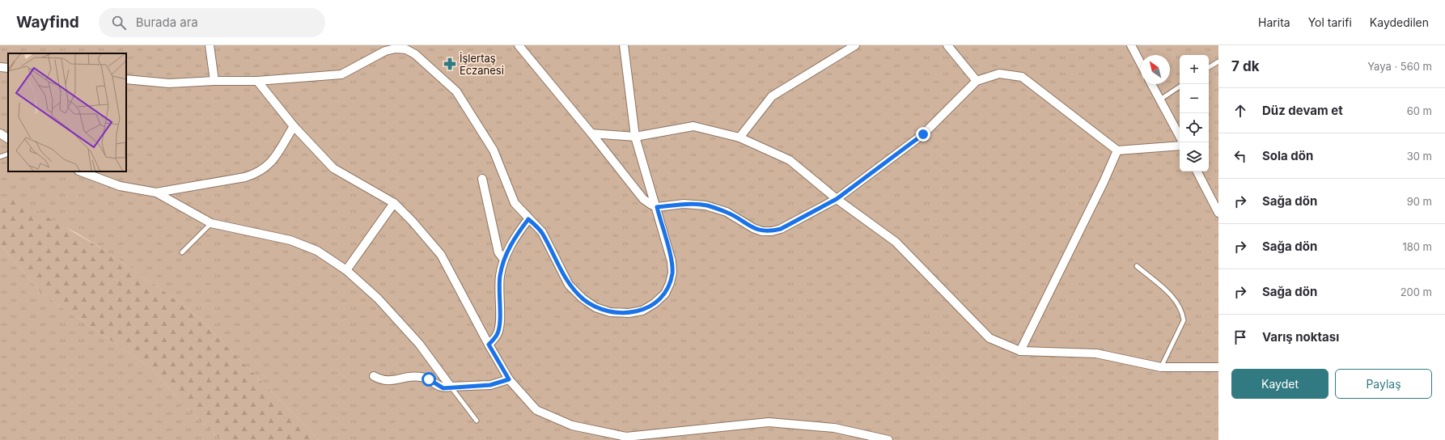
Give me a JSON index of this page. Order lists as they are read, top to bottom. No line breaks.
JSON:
{"places":{"pharmacy":["İşlertaş Eczanesi"]},"north":"top left","page":{"header":"Wayfind","search":"Burada ara","nav":["Harita","Yol tarifi","Kaydedilen"],"heading":["7 dk","Yaya · 560 m"],"map_buttons":["+","−"],"list":[["Düz devam et","60 m"],["Sola dön","30 m"],["Sağa dön","90 m"],["Sağa dön","180 m"],["Sağa dön","200 m"],"Varış noktası"],"buttons":["Kaydet","Paylaş"]}}
